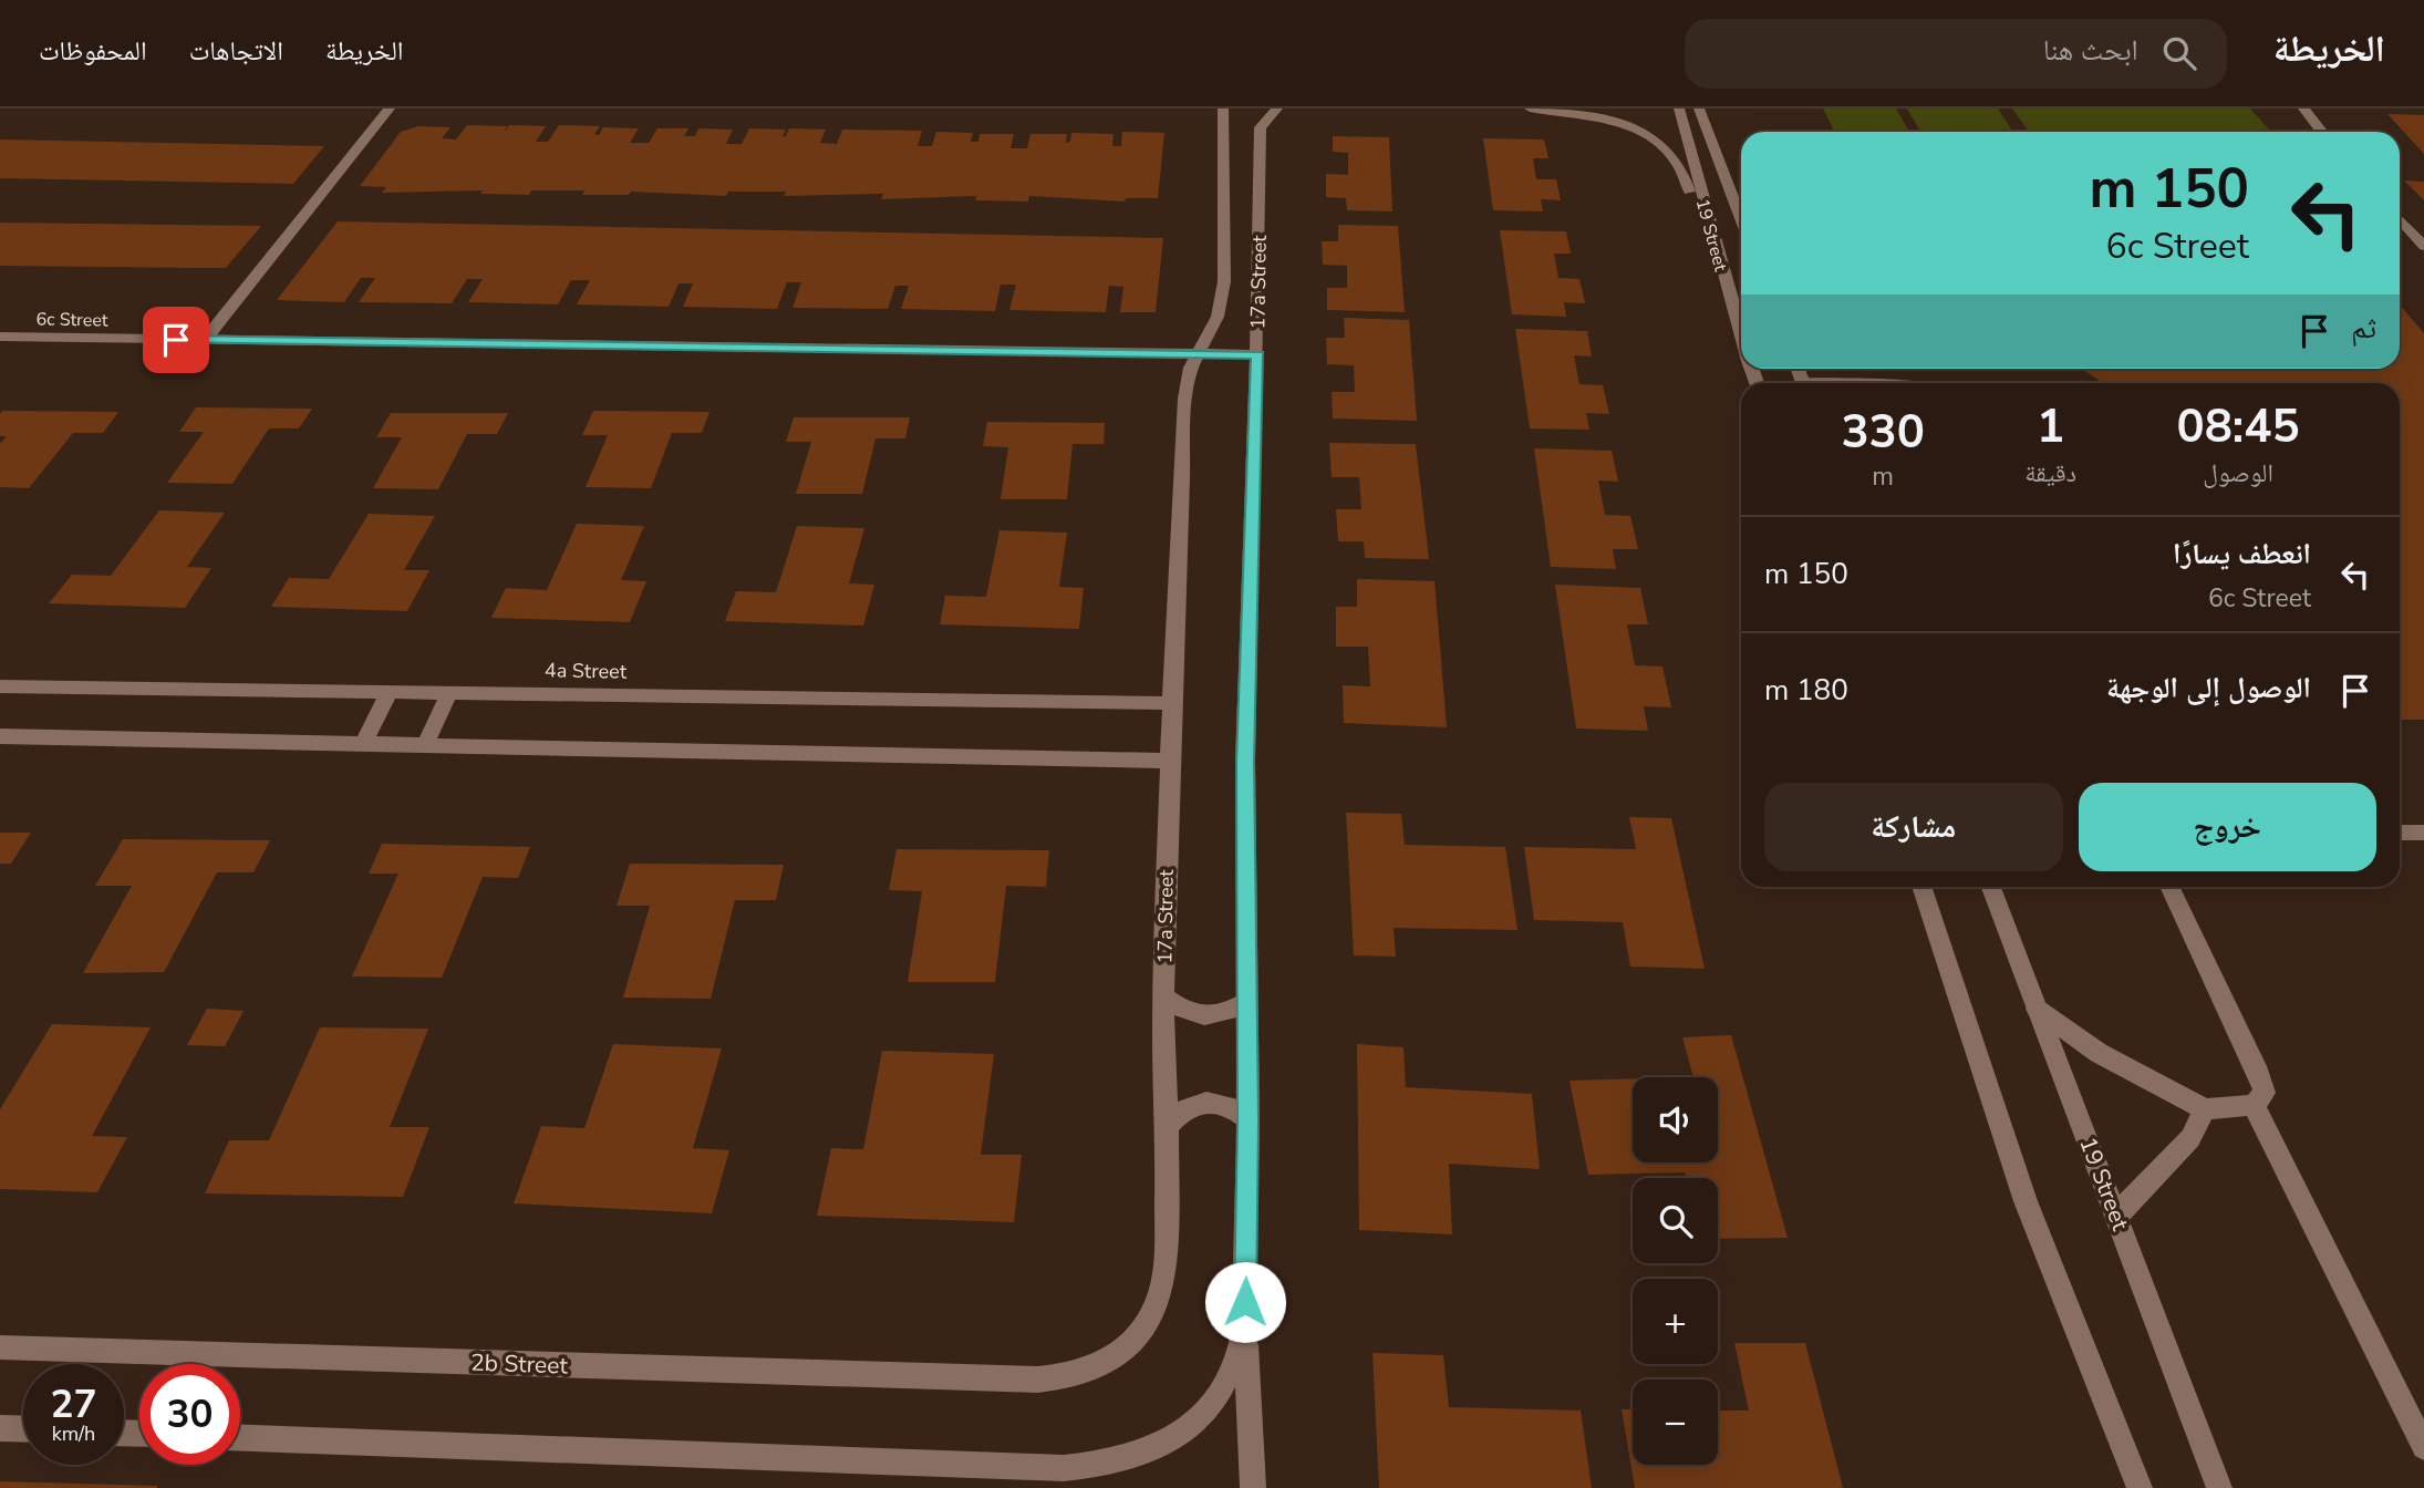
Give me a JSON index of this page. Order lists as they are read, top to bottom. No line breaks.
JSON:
{"streets":{"street":["19 Street","17a Street","6c Street","4a Street","2b Street"]},"crossings":[["17a Street","6c Street"],["17a Street","4a Street"],["17a Street","2b Street"]],"page":{"header":"الخريطة","search":"ابحث هنا","nav":["الخريطة","الاتجاهات","المحفوظات"],"turn":["150 m","6c Street"],"then":"ثم","eta":["08:45","الوصول","1","دقيقة","330","m"],"list":[{"name":"انعطف يسارًا","note":"6c Street","value":"150 m"},{"name":"الوصول إلى الوجهة","value":"180 m"}],"buttons":["خروج","مشاركة"],"map_buttons":["+","−"],"speed":"27 km/h","limit":"30"}}
